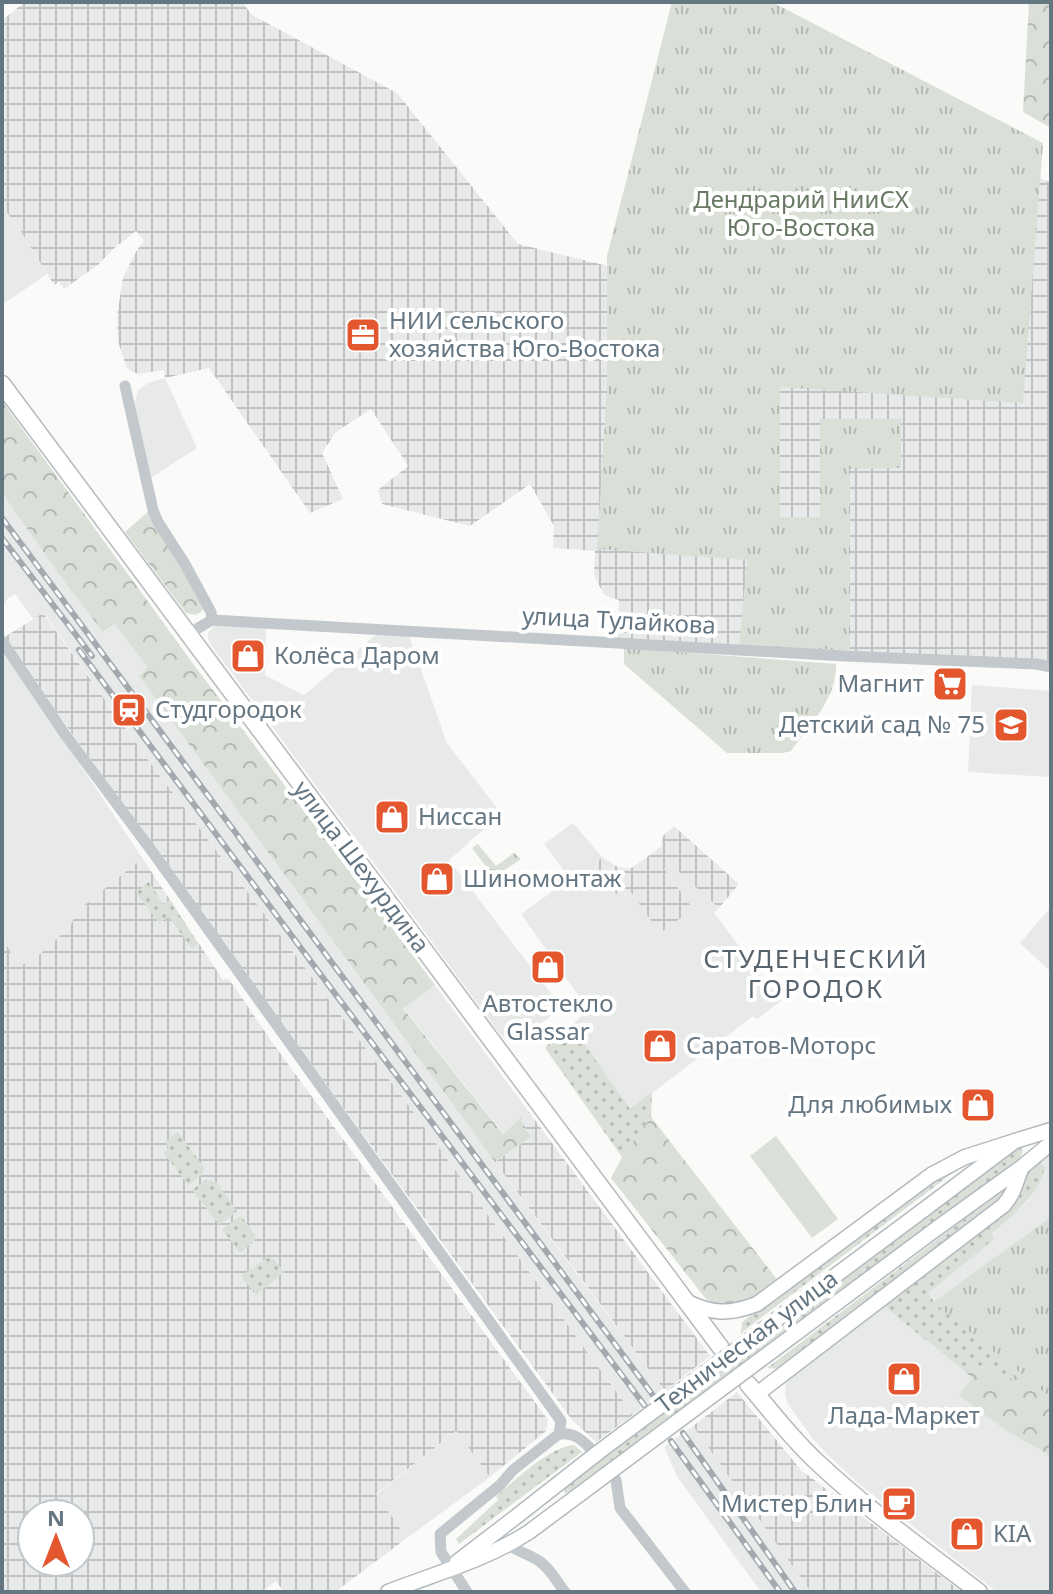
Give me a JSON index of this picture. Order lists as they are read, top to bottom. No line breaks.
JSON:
{"streets":{"main road":["улица Шехурдина","Техническая улица"],"street":["улица Тулайкова"]},"districts":["СТУДЕНЧЕСКИЙ ГОРОДОК"],"parks":["Дендрарий НииСХ Юго-Востока"],"places":{"office":["НИИ сельского хозяйства Юго-Востока"],"shop":["Колёса Даром","Ниссан","Шиномонтаж","Автостекло Glassar","Саратов-Моторс","Для любимых","Лада-Маркет","KIA"],"supermarket":["Магнит"],"station":["Студгородок"],"school or university":["Детский сад № 75"],"cafe":["Мистер Блин"]},"north":"top"}
